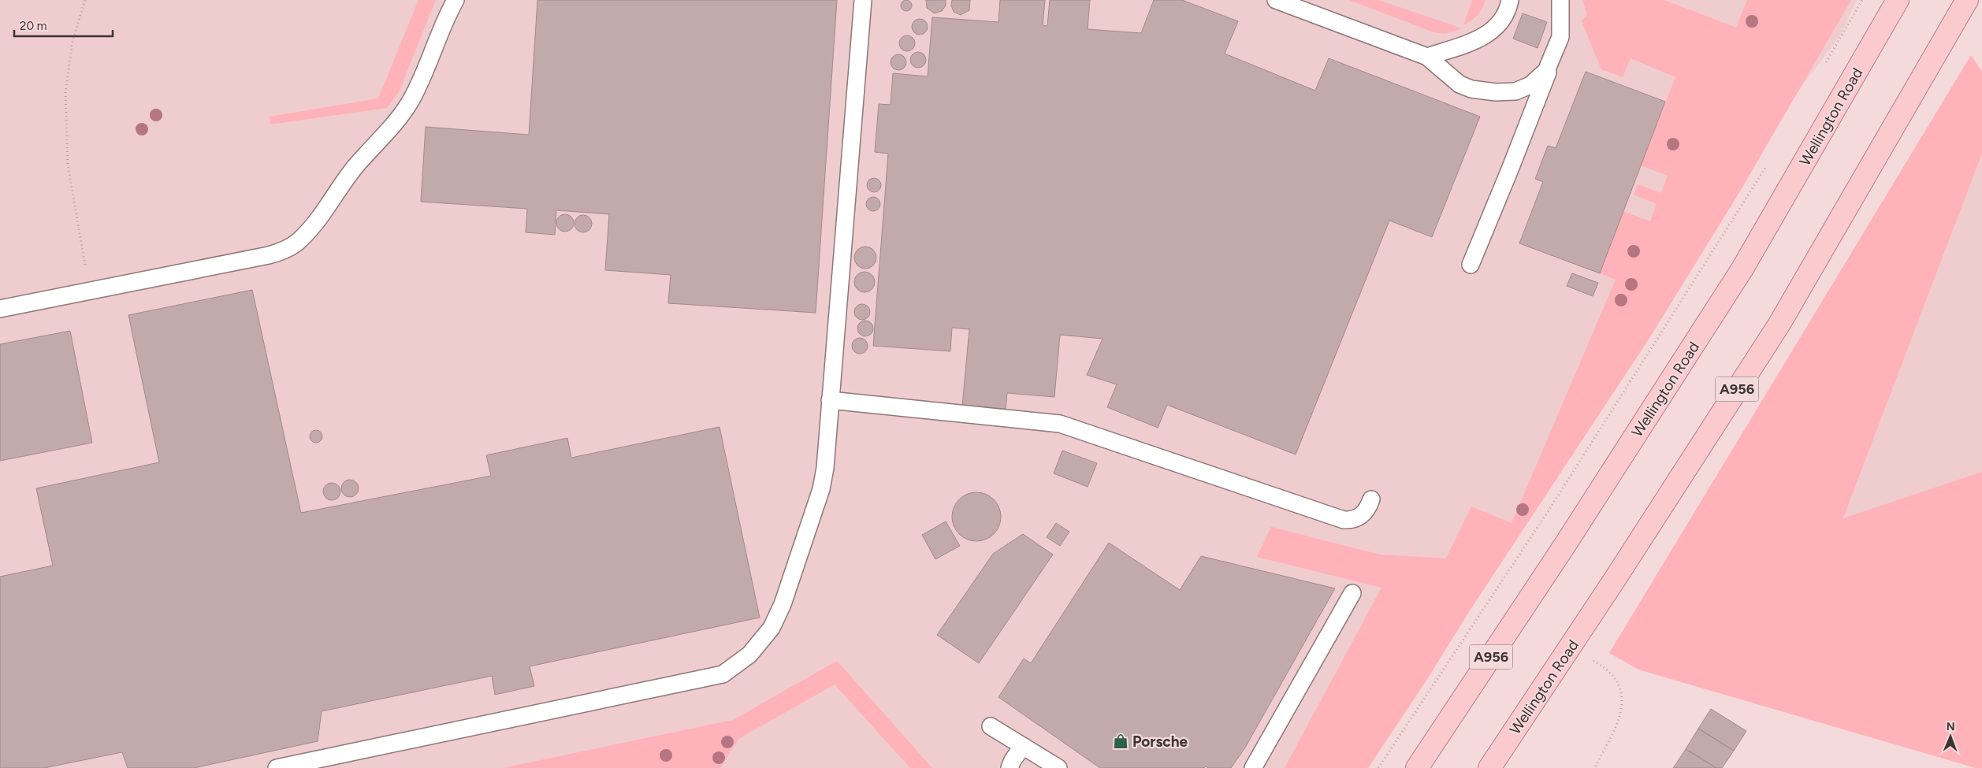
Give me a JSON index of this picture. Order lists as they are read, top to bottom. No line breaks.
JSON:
{"streets":{"main road":["Wellington Road","A956"]},"places":{"shop":["Porsche"]},"scale_bar":"20 m","north":"top"}
